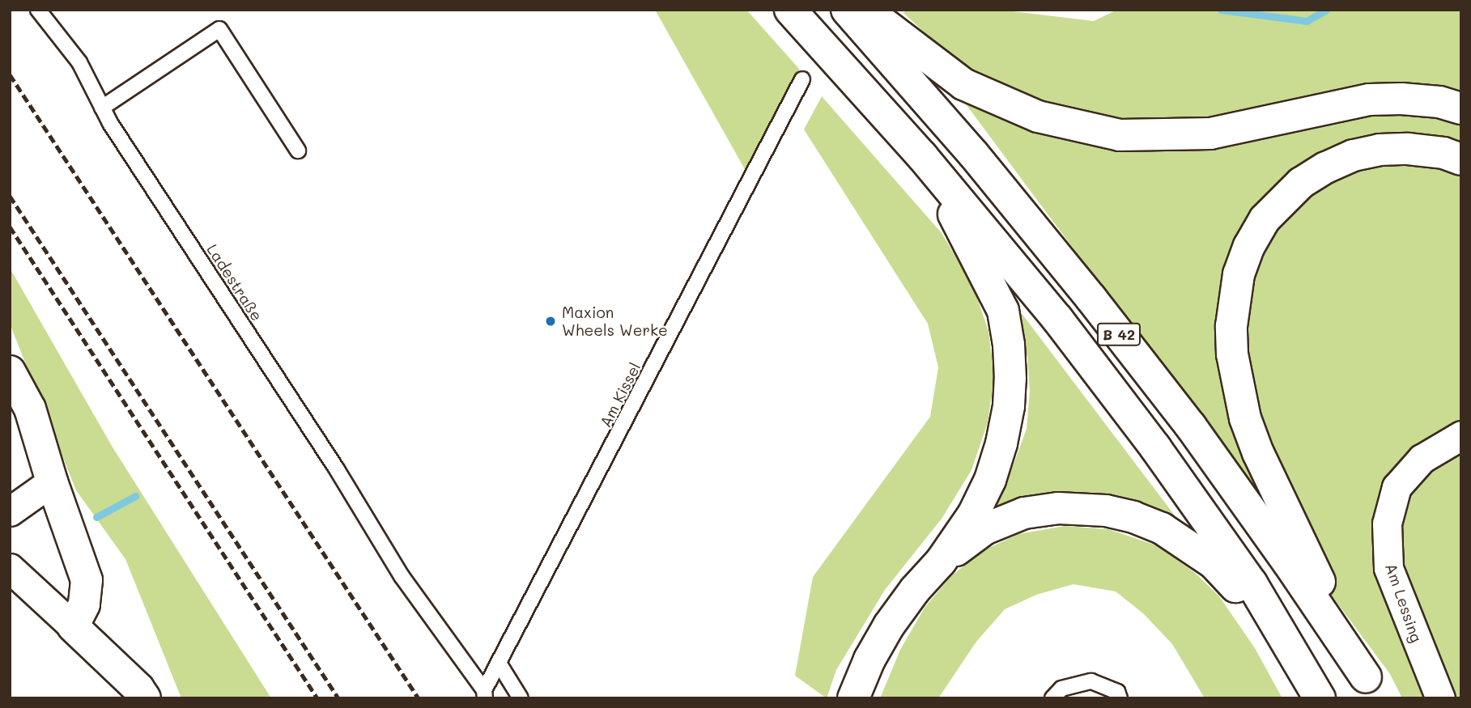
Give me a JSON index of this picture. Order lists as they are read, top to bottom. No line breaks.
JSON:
{"streets":{"main road":["B 42"],"street":["Am Lessing"],"lane":["Ladestraße","Am Kissel"]},"crossings":[["Ladestraße","Am Kissel"]],"places":["Maxion Wheels Werke"]}
